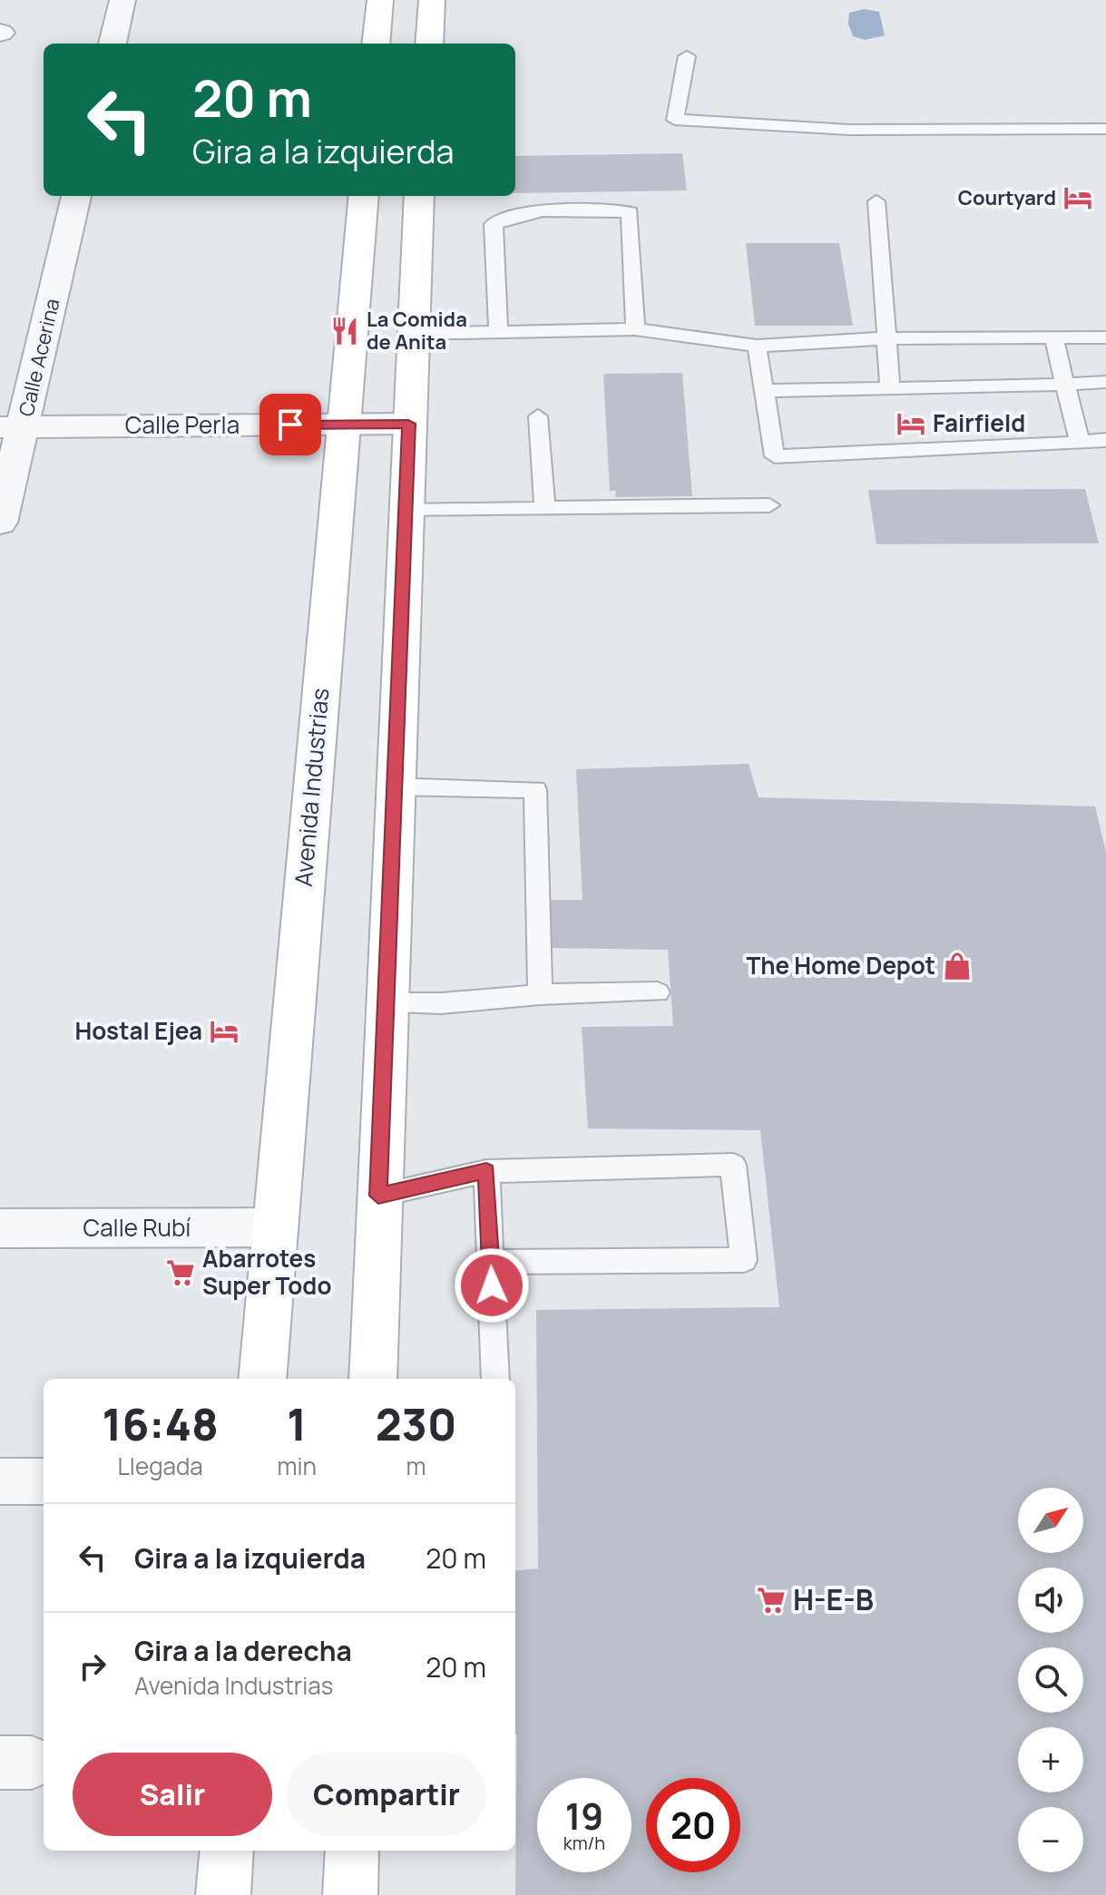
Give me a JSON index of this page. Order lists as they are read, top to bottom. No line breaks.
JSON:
{"streets":{"main road":["Avenida Industrias"],"street":["Calle Acerina","Calle Perla","Calle Rubí"]},"crossings":[["Calle Acerina","Calle Perla"],["Calle Perla","Avenida Industrias"],["Avenida Industrias","Calle Rubí"]],"places":{"hotel":["Courtyard","Fairfield","Hostal Ejea"],"restaurant":["La Comida de Anita"],"shop":["The Home Depot"],"supermarket":["Abarrotes Super Todo","H-E-B"]},"north":"top right","page":{"turn":["20 m","Gira a la izquierda"],"eta":["16:48","Llegada","1","min","230","m"],"map_buttons":["+","−"],"list":[{"name":"Gira a la izquierda","value":"20 m"},{"name":"Gira a la derecha","note":"Avenida Industrias","value":"20 m"}],"buttons":["Salir","Compartir"],"speed":"19 km/h","limit":"20"}}
